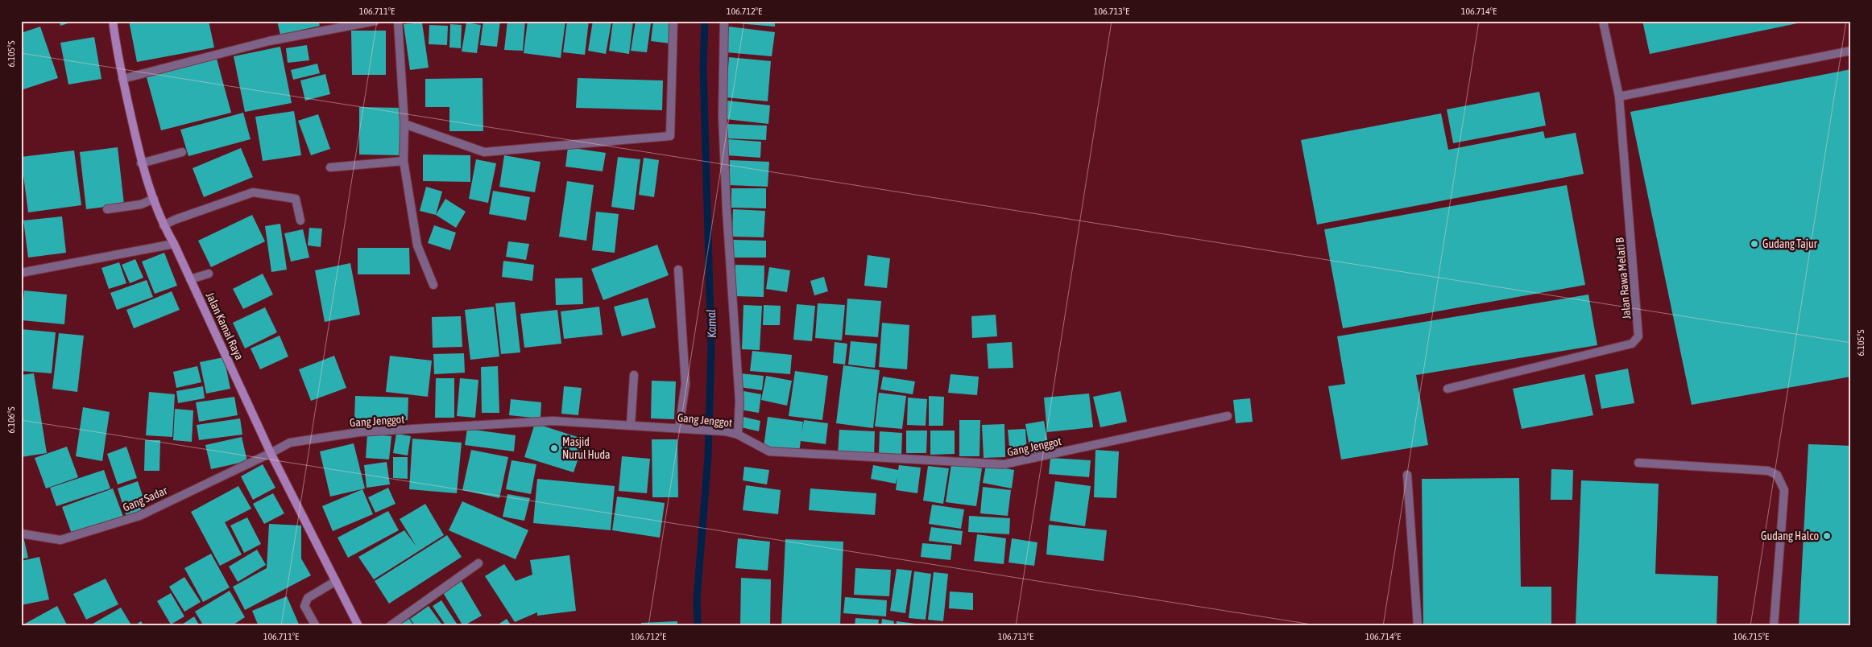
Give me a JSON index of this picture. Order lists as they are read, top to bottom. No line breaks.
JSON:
{"streets":{"main road":["Jalan Kamal Raya"],"street":["Jalan Rawa Melati B","Gang Jenggot","Gang Sadar"]},"crossings":[["Jalan Kamal Raya","Gang Jenggot"],["Jalan Kamal Raya","Gang Sadar"],["Gang Jenggot","Gang Sadar"]],"water":["Kamal"],"places":["Gudang Tajur","Masjid Nurul Huda","Gudang Halco"],"coordinates":["106.711°E","106.712°E","106.713°E","106.714°E","6.105°S","6.106°S","106.715°E"]}
